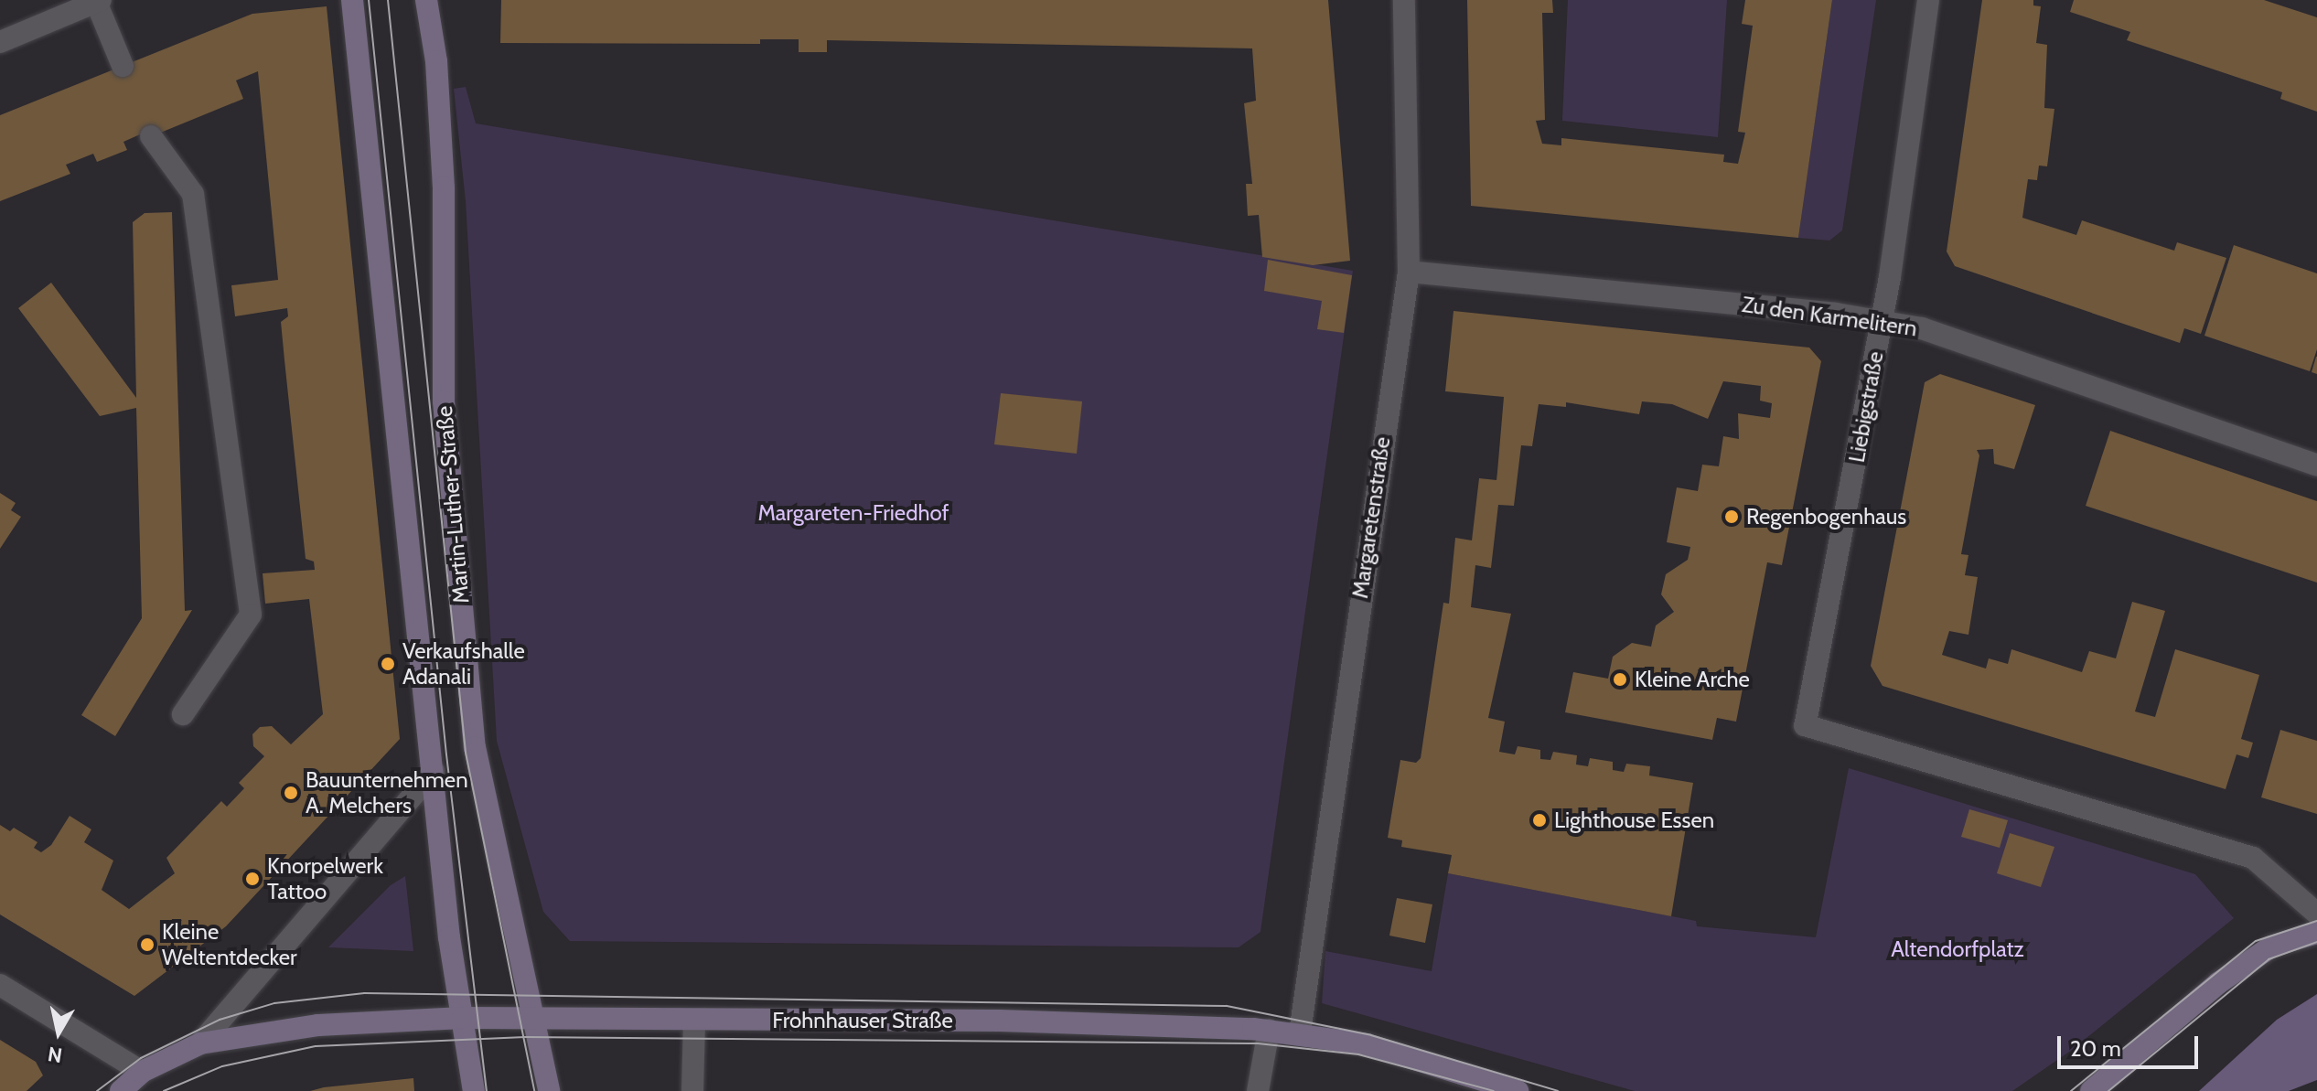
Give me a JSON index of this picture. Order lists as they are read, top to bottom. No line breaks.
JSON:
{"streets":{"main road":["Martin-Luther-Straße","Frohnhauser Straße"],"street":["Zu den Karmelitern","Liebigstraße","Margaretenstraße"]},"crossings":[["Zu den Karmelitern","Liebigstraße"],["Zu den Karmelitern","Margaretenstraße"],["Martin-Luther-Straße","Frohnhauser Straße"],["Margaretenstraße","Frohnhauser Straße"]],"parks":["Margareten-Friedhof","Altendorfplatz"],"places":["Regenbogenhaus","Verkaufshalle Adanali","Kleine Arche","Bauunternehmen A. Melchers","Lighthouse Essen","Knorpelwerk Tattoo","Kleine Weltentdecker"],"scale_bar":"20 m","north":"bottom"}
